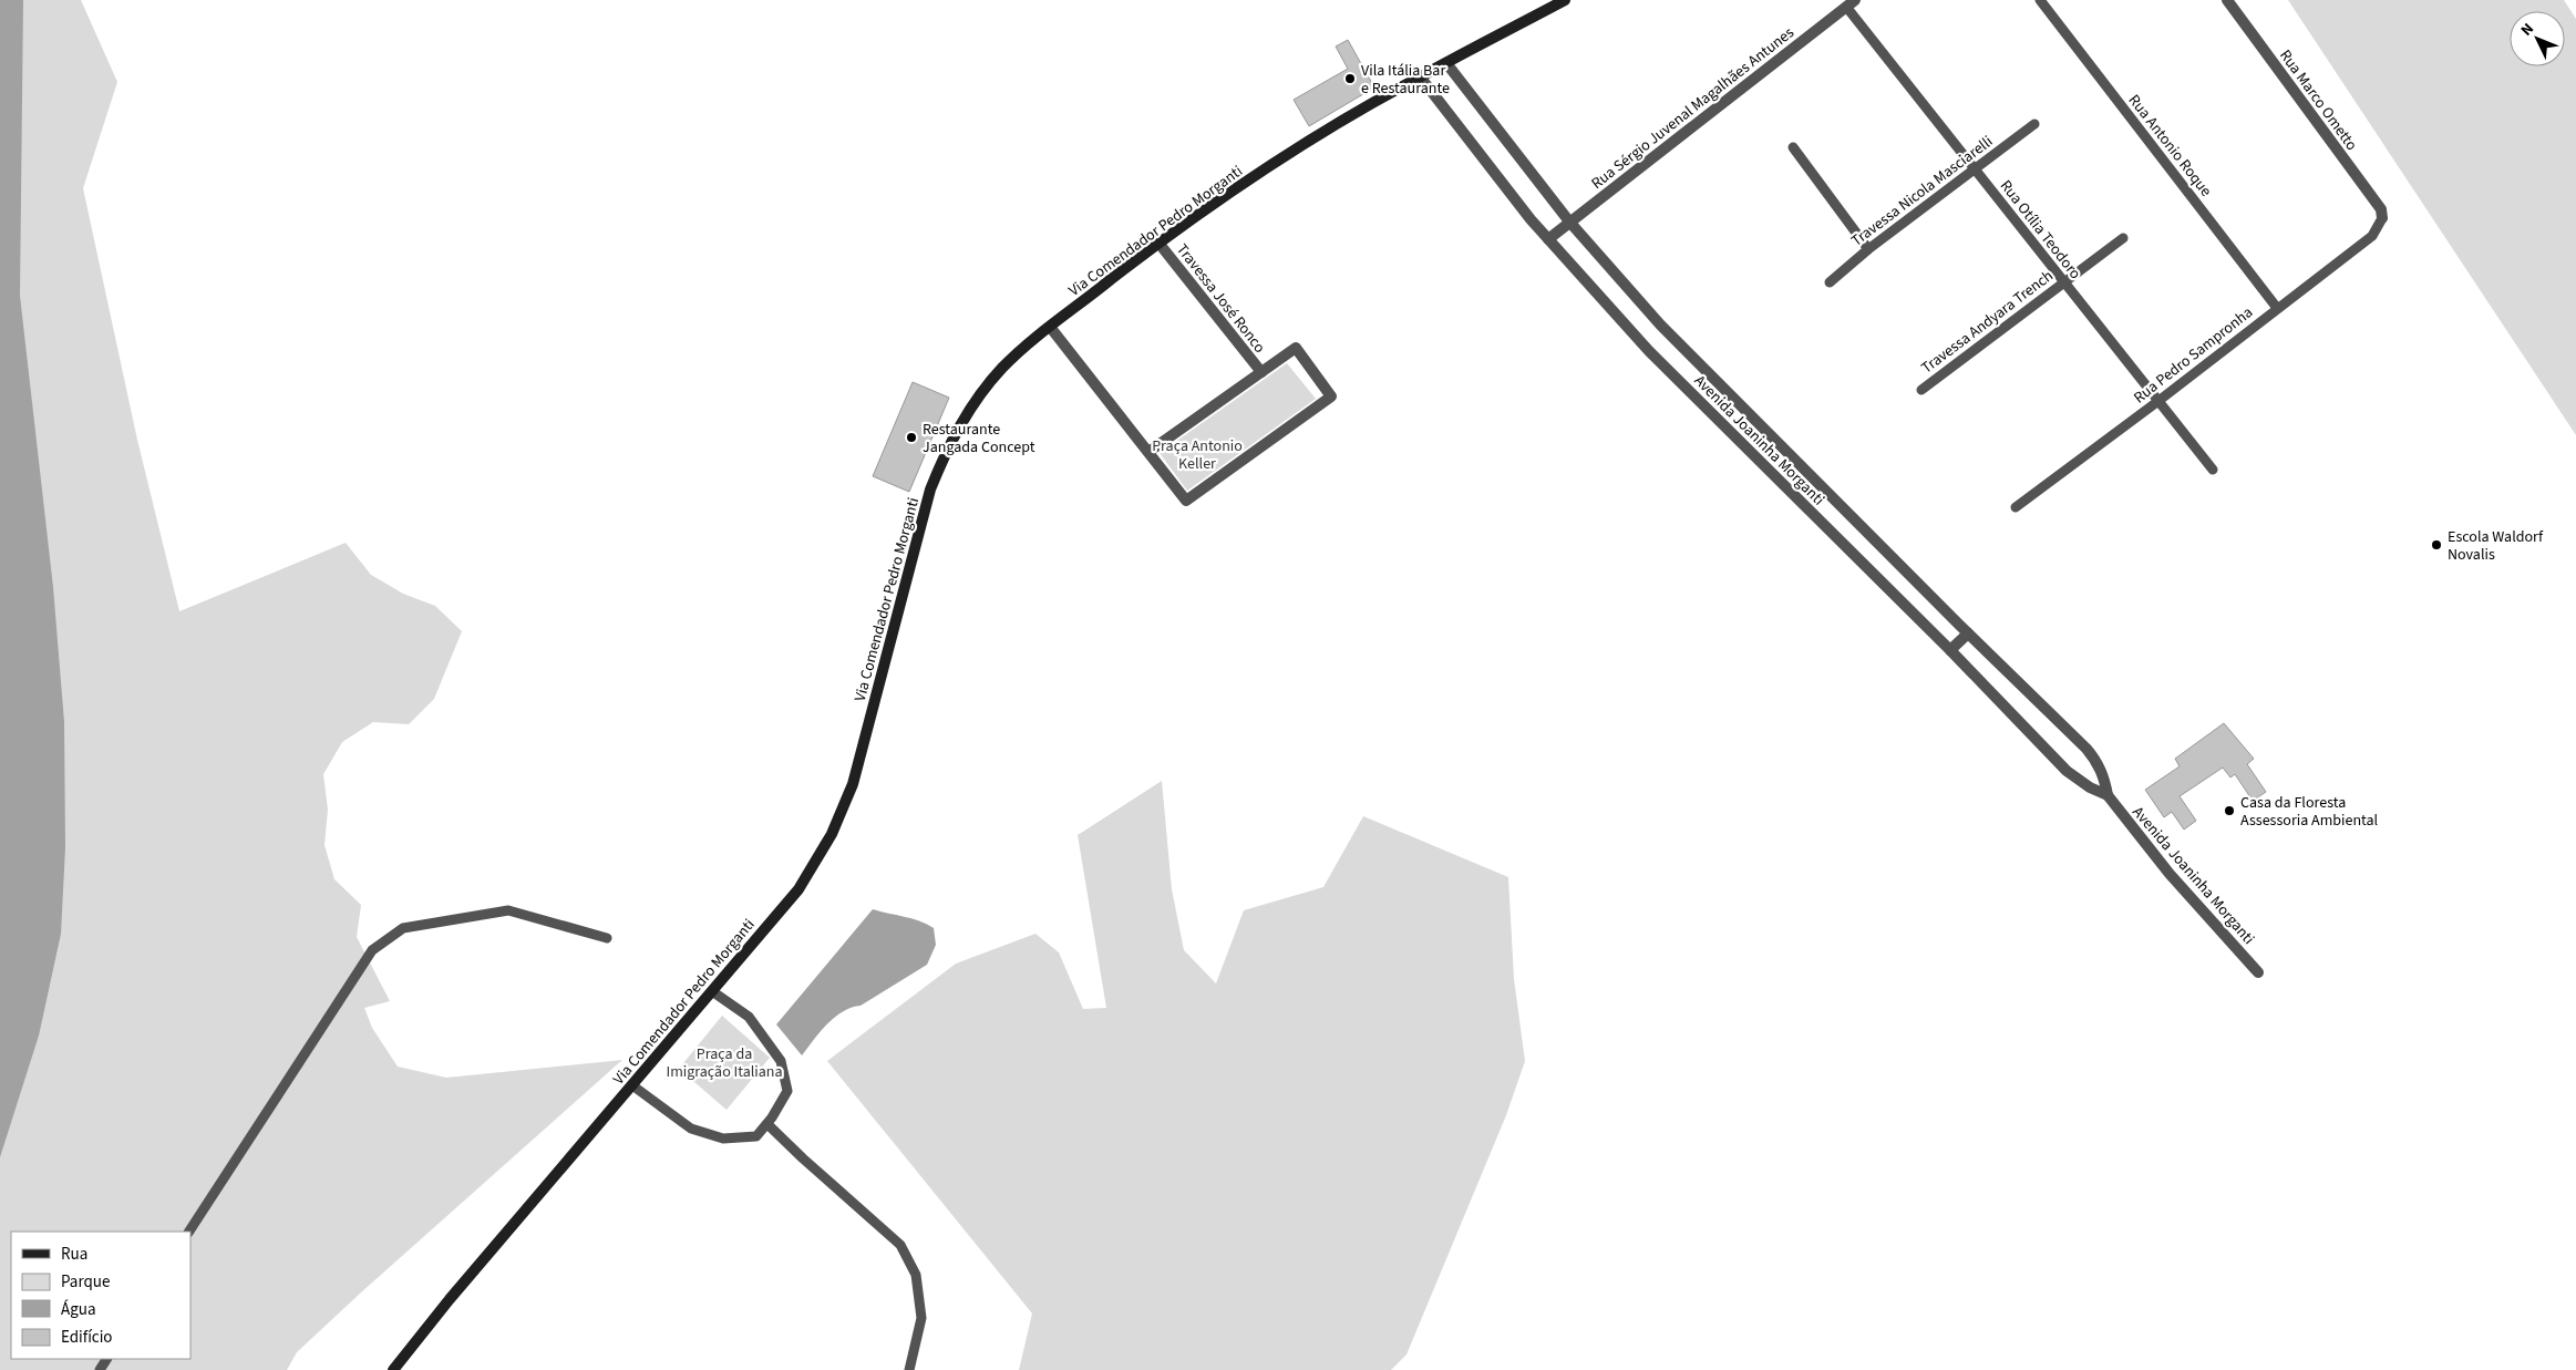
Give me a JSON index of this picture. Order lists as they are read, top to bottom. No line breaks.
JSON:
{"streets":{"street":["Rua Marco Ometto","Rua Sérgio Juvenal Magalhães Antunes","Via Comendador Pedro Morganti","Travessa José Ronco","Avenida Joaninha Morganti"],"lane":["Rua Antonio Roque","Travessa Nicola Masciarelli","Rua Otília Teodoro","Travessa Andyara Trench","Rua Pedro Sampronha"]},"crossings":[["Rua Marco Ometto","Rua Pedro Sampronha"],["Rua Sérgio Juvenal Magalhães Antunes","Rua Otília Teodoro"],["Rua Sérgio Juvenal Magalhães Antunes","Avenida Joaninha Morganti"],["Rua Antonio Roque","Rua Pedro Sampronha"],["Travessa Nicola Masciarelli","Rua Otília Teodoro"],["Rua Otília Teodoro","Travessa Andyara Trench"],["Rua Otília Teodoro","Rua Pedro Sampronha"],["Via Comendador Pedro Morganti","Travessa José Ronco"],["Via Comendador Pedro Morganti","Avenida Joaninha Morganti"]],"parks":["Praça Antonio Keller","Praça da Imigração Italiana"],"places":["Vila Itália Bar e Restaurante","Restaurante Jangada Concept","Escola Waldorf Novalis","Casa da Floresta Assessoria Ambiental"],"legend":["Rua","Parque","Água","Edifício"],"north":"top left"}
